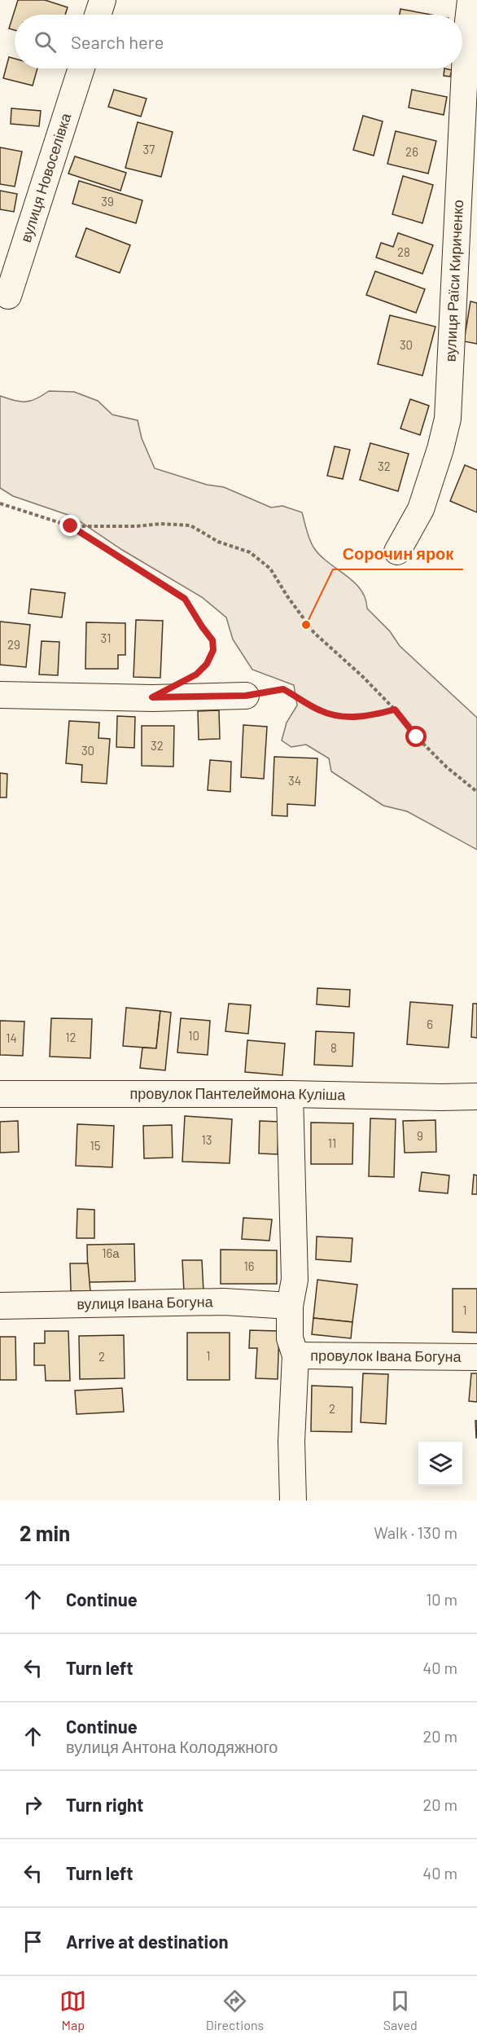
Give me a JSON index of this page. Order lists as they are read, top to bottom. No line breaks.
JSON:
{"streets":{"street":["вулиця Новоселівка","вулиця Раїси Кириченко","провулок Пантелеймона Куліша","вулиця Івана Богуна","провулок Івана Богуна"]},"places":["Сорочин ярок"],"house_numbers":["37","26","39","28","30","32","31","29","32","30","34","6","10","12","14","8","9","13","11","15","16а","16","1","1","2","2"],"page":{"search":"Search here","heading":["2 min","Walk · 130 m"],"list":[["Continue","10 m"],["Turn left","40 m"],["Continue","вулиця Антона Колодяжного","20 m"],["Turn right","20 m"],["Turn left","40 m"],"Arrive at destination"],"nav":["Map","Directions","Saved"]}}
